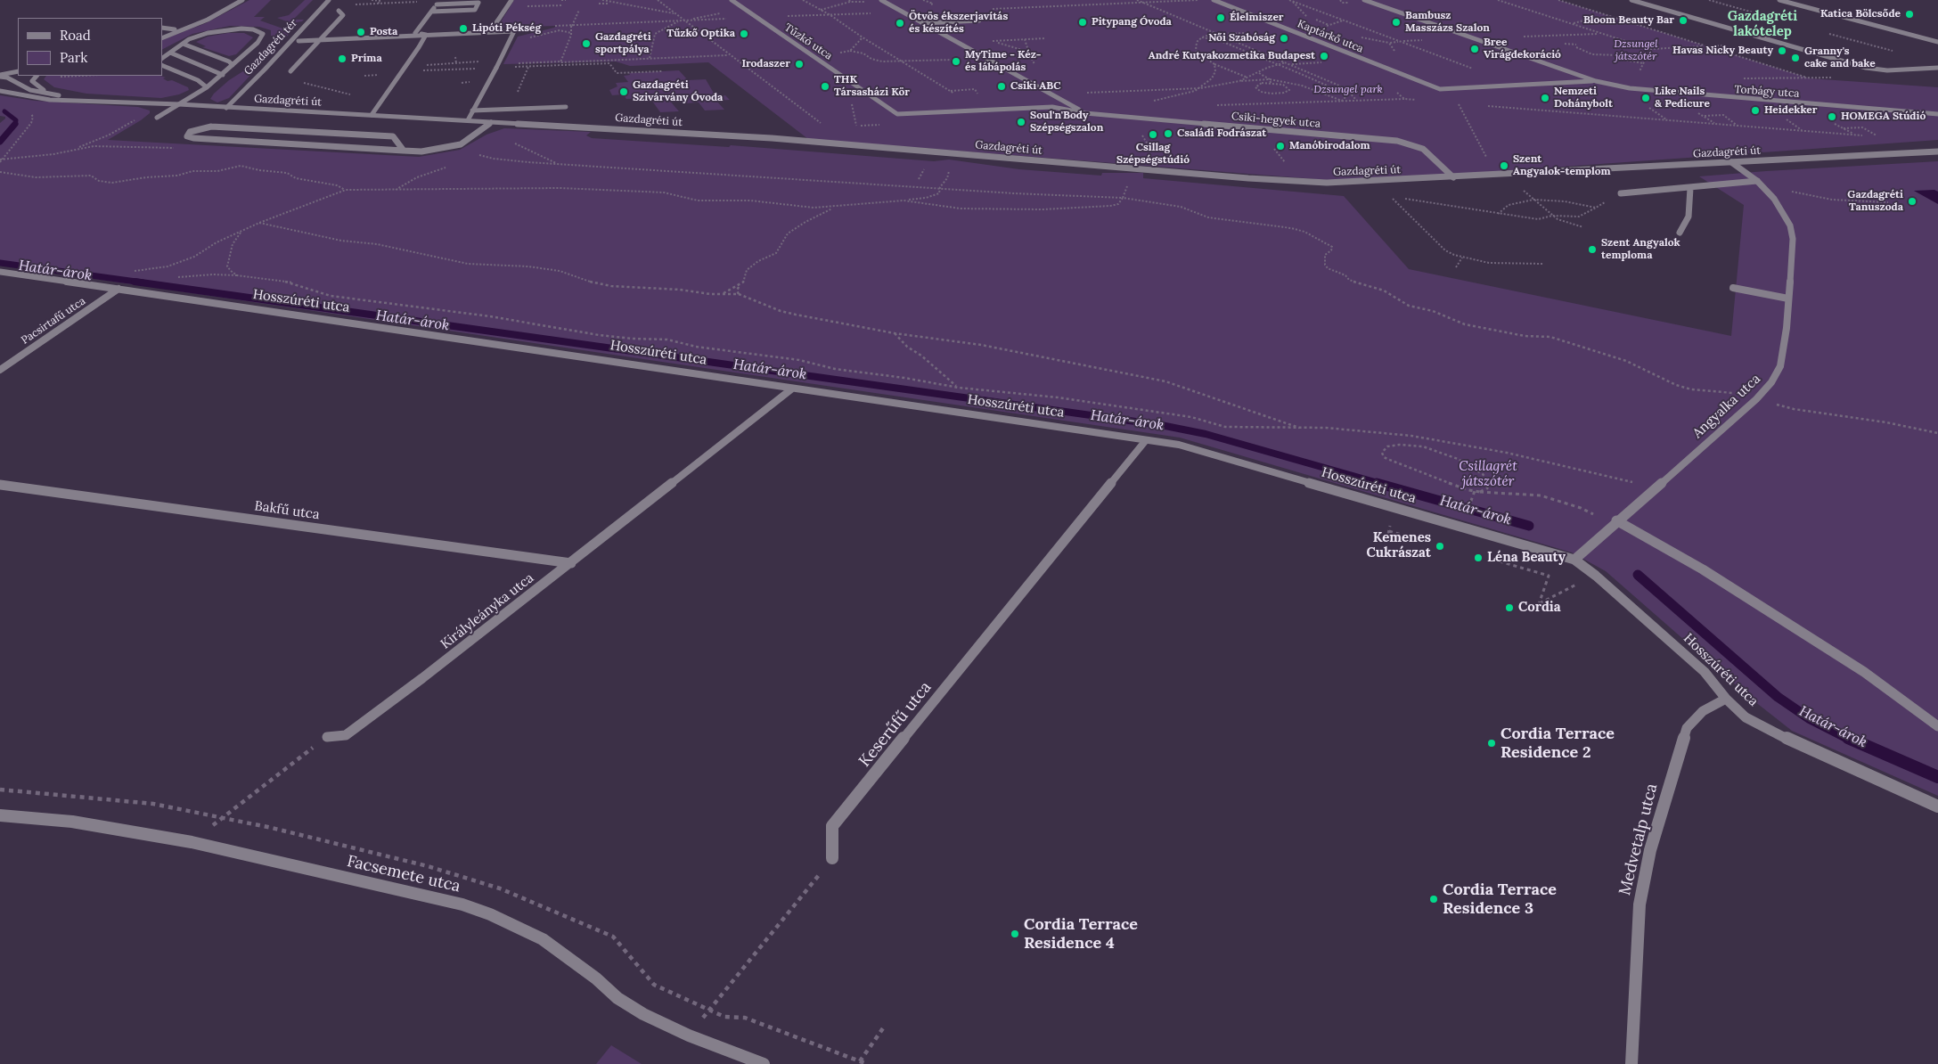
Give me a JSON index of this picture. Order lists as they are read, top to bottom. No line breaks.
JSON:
{"streets":{"street":["Kaptárkő utca","Tűzkő utca","Gazdagréti tér","Torbágy utca","Gazdagréti út","Csiki-hegyek utca","Hosszúréti utca","Pacsirtafű utca","Angyalka utca","Bakfű utca","Királyleányka utca","Keserűfű utca","Medvetalp utca","Facsemete utca"]},"crossings":[["Kaptárkő utca","Torbágy utca"],["Tűzkő utca","Csiki-hegyek utca"],["Gazdagréti tér","Gazdagréti út"],["Gazdagréti út","Csiki-hegyek utca"],["Gazdagréti út","Angyalka utca"],["Hosszúréti utca","Pacsirtafű utca"],["Hosszúréti utca","Angyalka utca"],["Hosszúréti utca","Királyleányka utca"],["Hosszúréti utca","Keserűfű utca"],["Hosszúréti utca","Medvetalp utca"],["Bakfű utca","Királyleányka utca"]],"districts":["Gazdagréti lakótelep"],"water":["Határ-árok"],"parks":["Dzsungel játszótér","Dzsungel park","Csillagrét játszótér"],"places":["Katica Bölcsőde","Élelmiszer","Bloom Beauty Bar","Pitypang Óvoda","Bambusz Masszázs Szalon","Ötvös ékszerjavítás és készítés","Lipóti Pékség","Posta","Tűzkő Optika","Női Szabóság","Gazdagréti sportpálya","Bree Virágdekoráció","Havas Nicky Beauty","André Kutyakozmetika Budapest","Granny's cake and bake","Príma","MyTime - Kéz- és lábápolás","Irodaszer","THK Társasházi Kör","Csiki ABC","Gazdagréti Szivárvány Óvoda","Nemzeti Dohánybolt","Like Nails & Pedicure","Heidekker","HOMEGA Stúdió","Soul'n'Body Szépségszalon","Családi Fodrászat","Csillag Szépségstúdió","Manóbirodalom","Szent Angyalok-templom","Gazdagréti Tanuszoda","Szent Angyalok temploma","Kemenes Cukrászat","Léna Beauty","Cordia","Cordia Terrace Residence 2","Cordia Terrace Residence 3","Cordia Terrace Residence 4"],"legend":["Road","Park"]}
